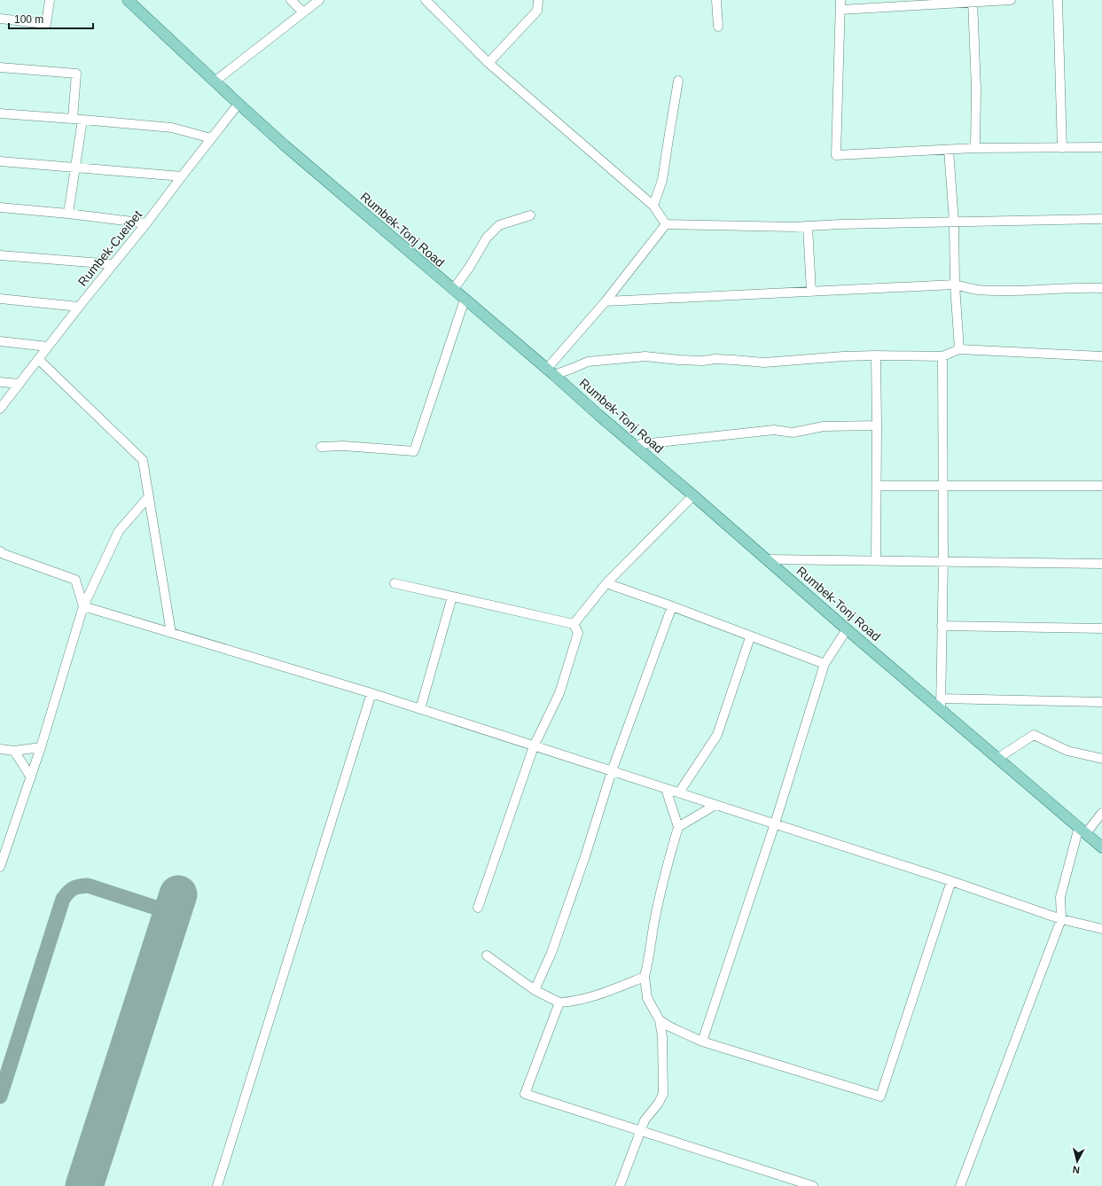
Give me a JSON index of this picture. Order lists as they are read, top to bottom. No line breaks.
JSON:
{"streets":{"main road":["Rumbek-Tonj Road"],"street":["Rumbek-Cueibet"]},"crossings":[["Rumbek-Tonj Road","Rumbek-Cueibet"]],"scale_bar":"100 m","north":"bottom"}
